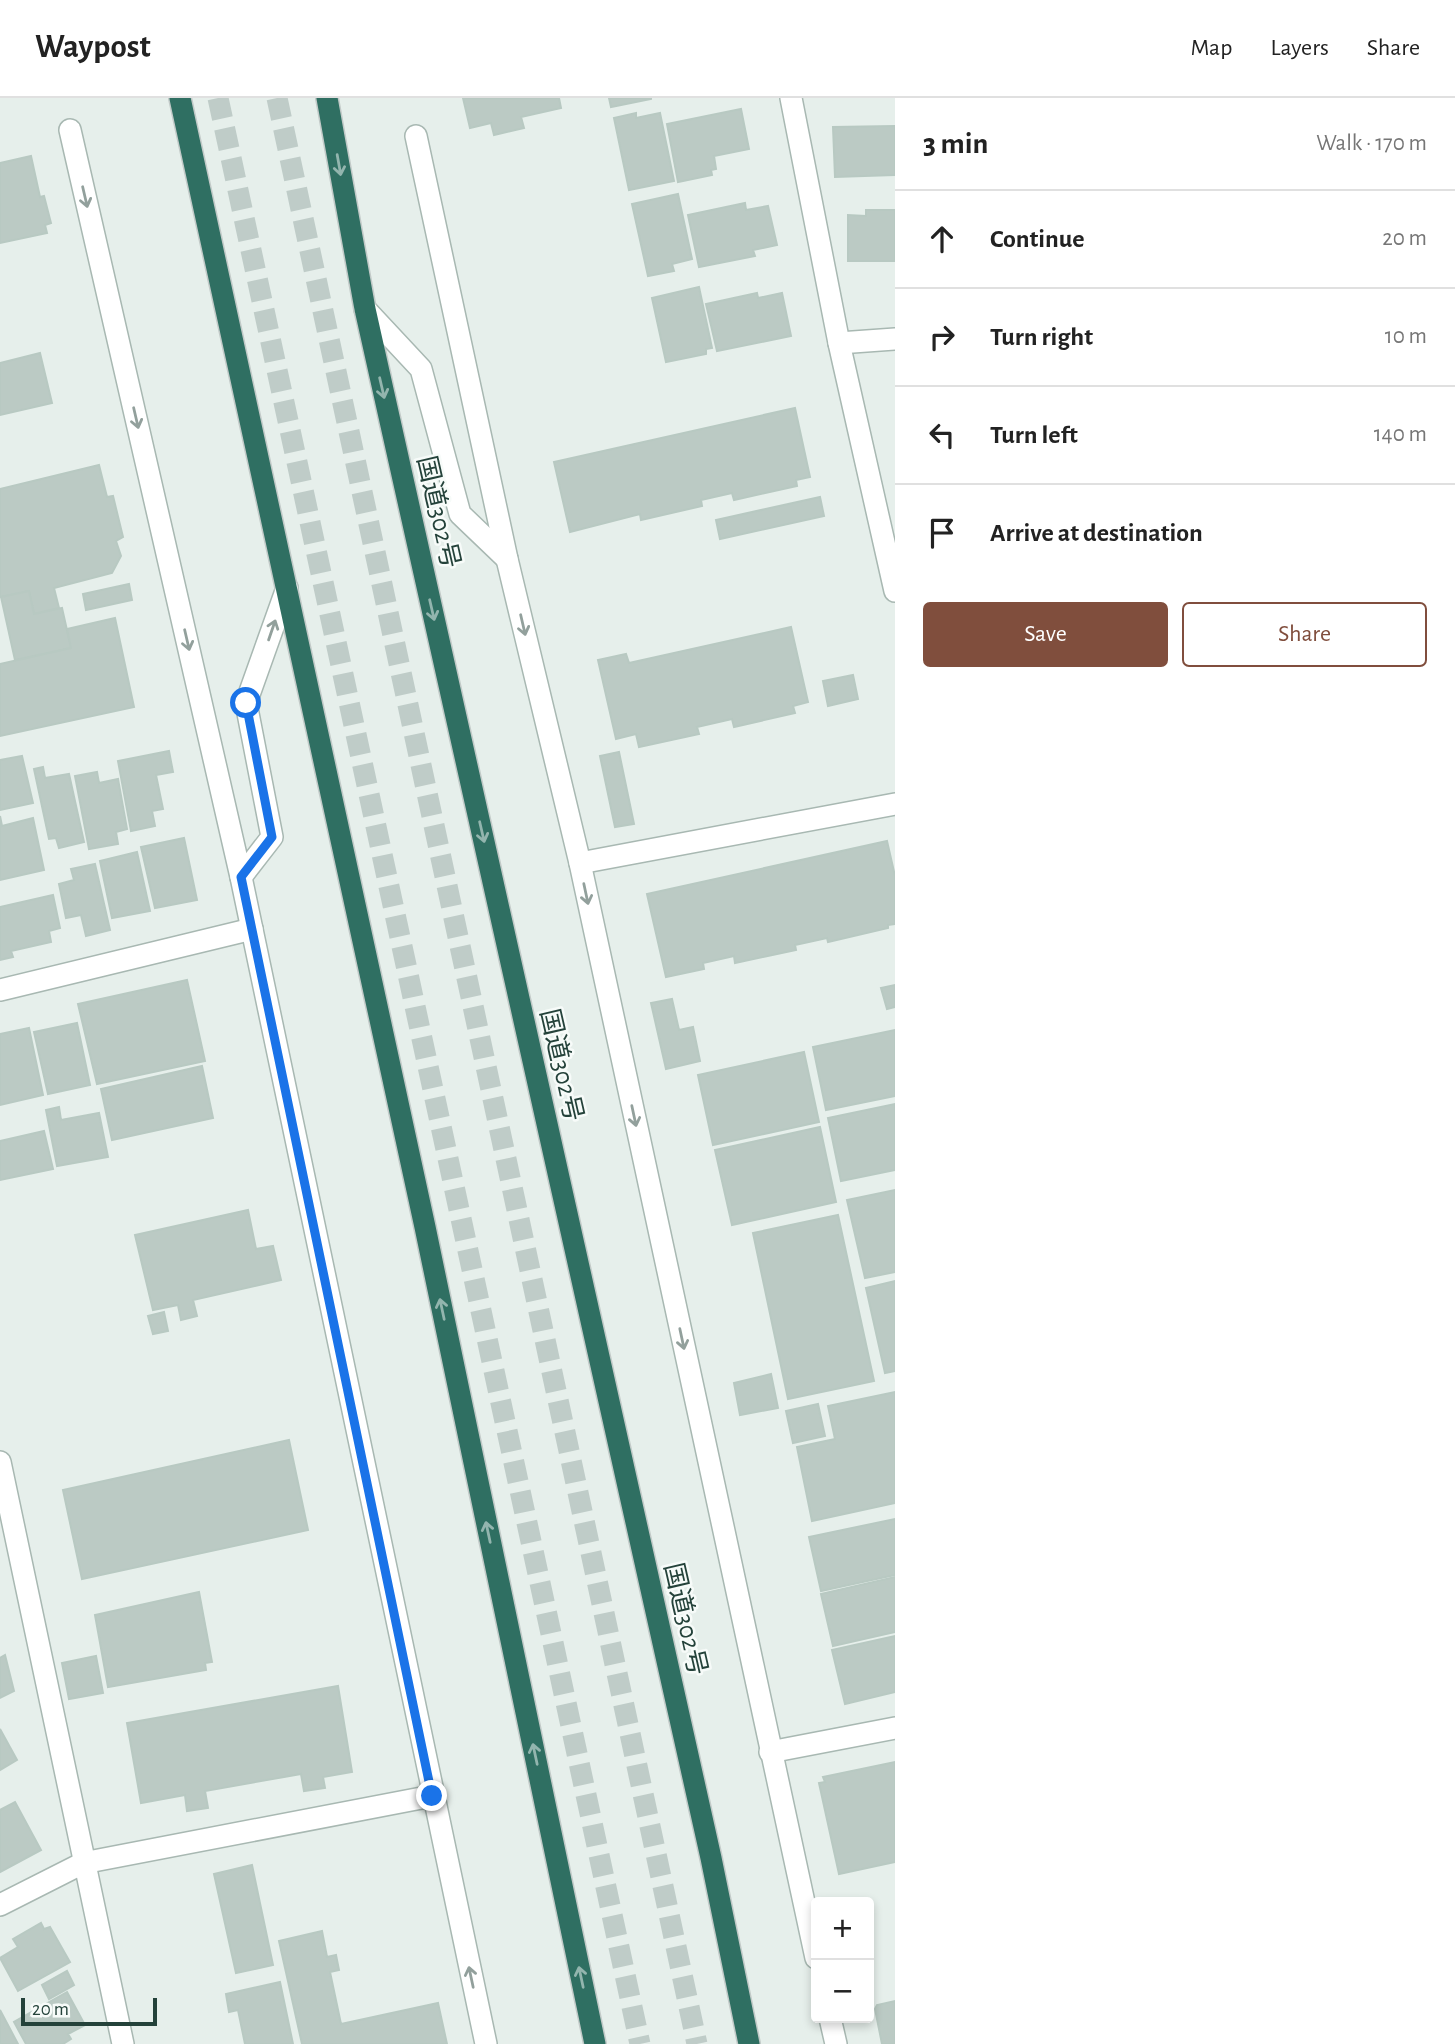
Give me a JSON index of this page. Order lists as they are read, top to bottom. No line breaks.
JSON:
{"streets":{"highway":["国道302号"]},"scale_bar":"20 m","page":{"header":"Waypost","nav":["Map","Layers","Share"],"heading":["3 min","Walk · 170 m"],"list":[["Continue","20 m"],["Turn right","10 m"],["Turn left","140 m"],"Arrive at destination"],"buttons":["Save","Share"],"map_buttons":["+","−"],"scale":"20 m"}}
